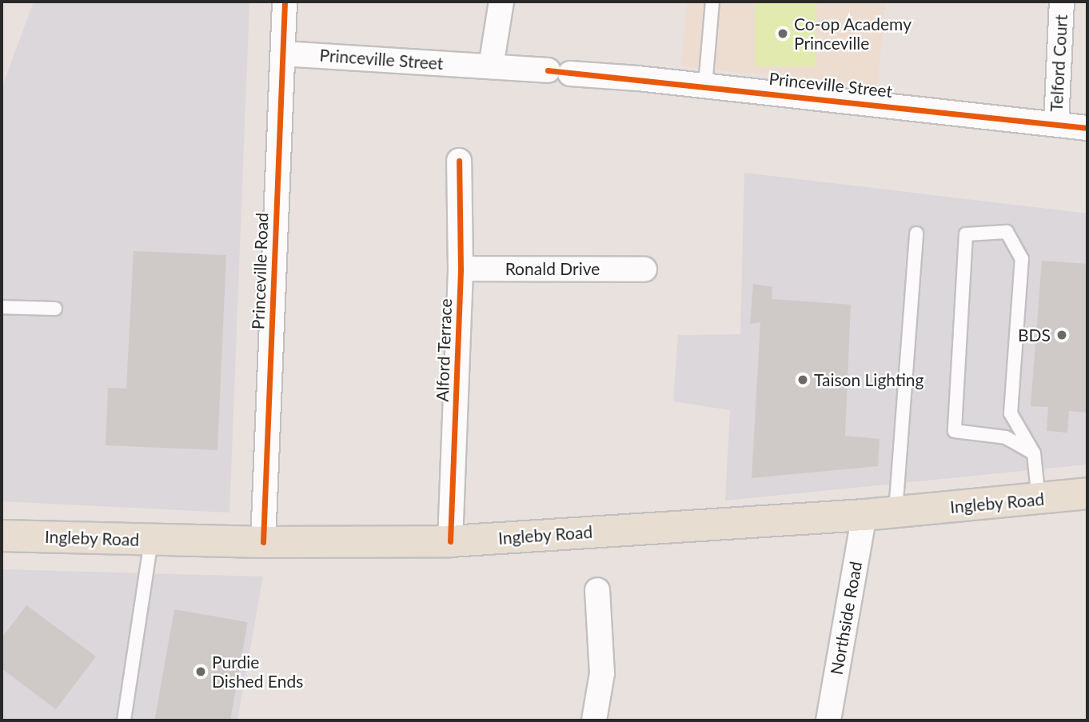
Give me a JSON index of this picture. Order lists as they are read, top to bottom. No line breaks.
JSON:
{"streets":{"main road":["Ingleby Road"],"street":["Princeville Street","Telford Court","Ronald Drive","Princeville Road","Alford Terrace","Northside Road"]},"crossings":[["Princeville Street","Telford Court"],["Princeville Street","Princeville Road"],["Ronald Drive","Alford Terrace"],["Princeville Road","Ingleby Road"],["Alford Terrace","Ingleby Road"],["Ingleby Road","Northside Road"]],"places":["Co-op Academy Princeville","BDS","Taison Lighting","Purdie Dished Ends"]}
